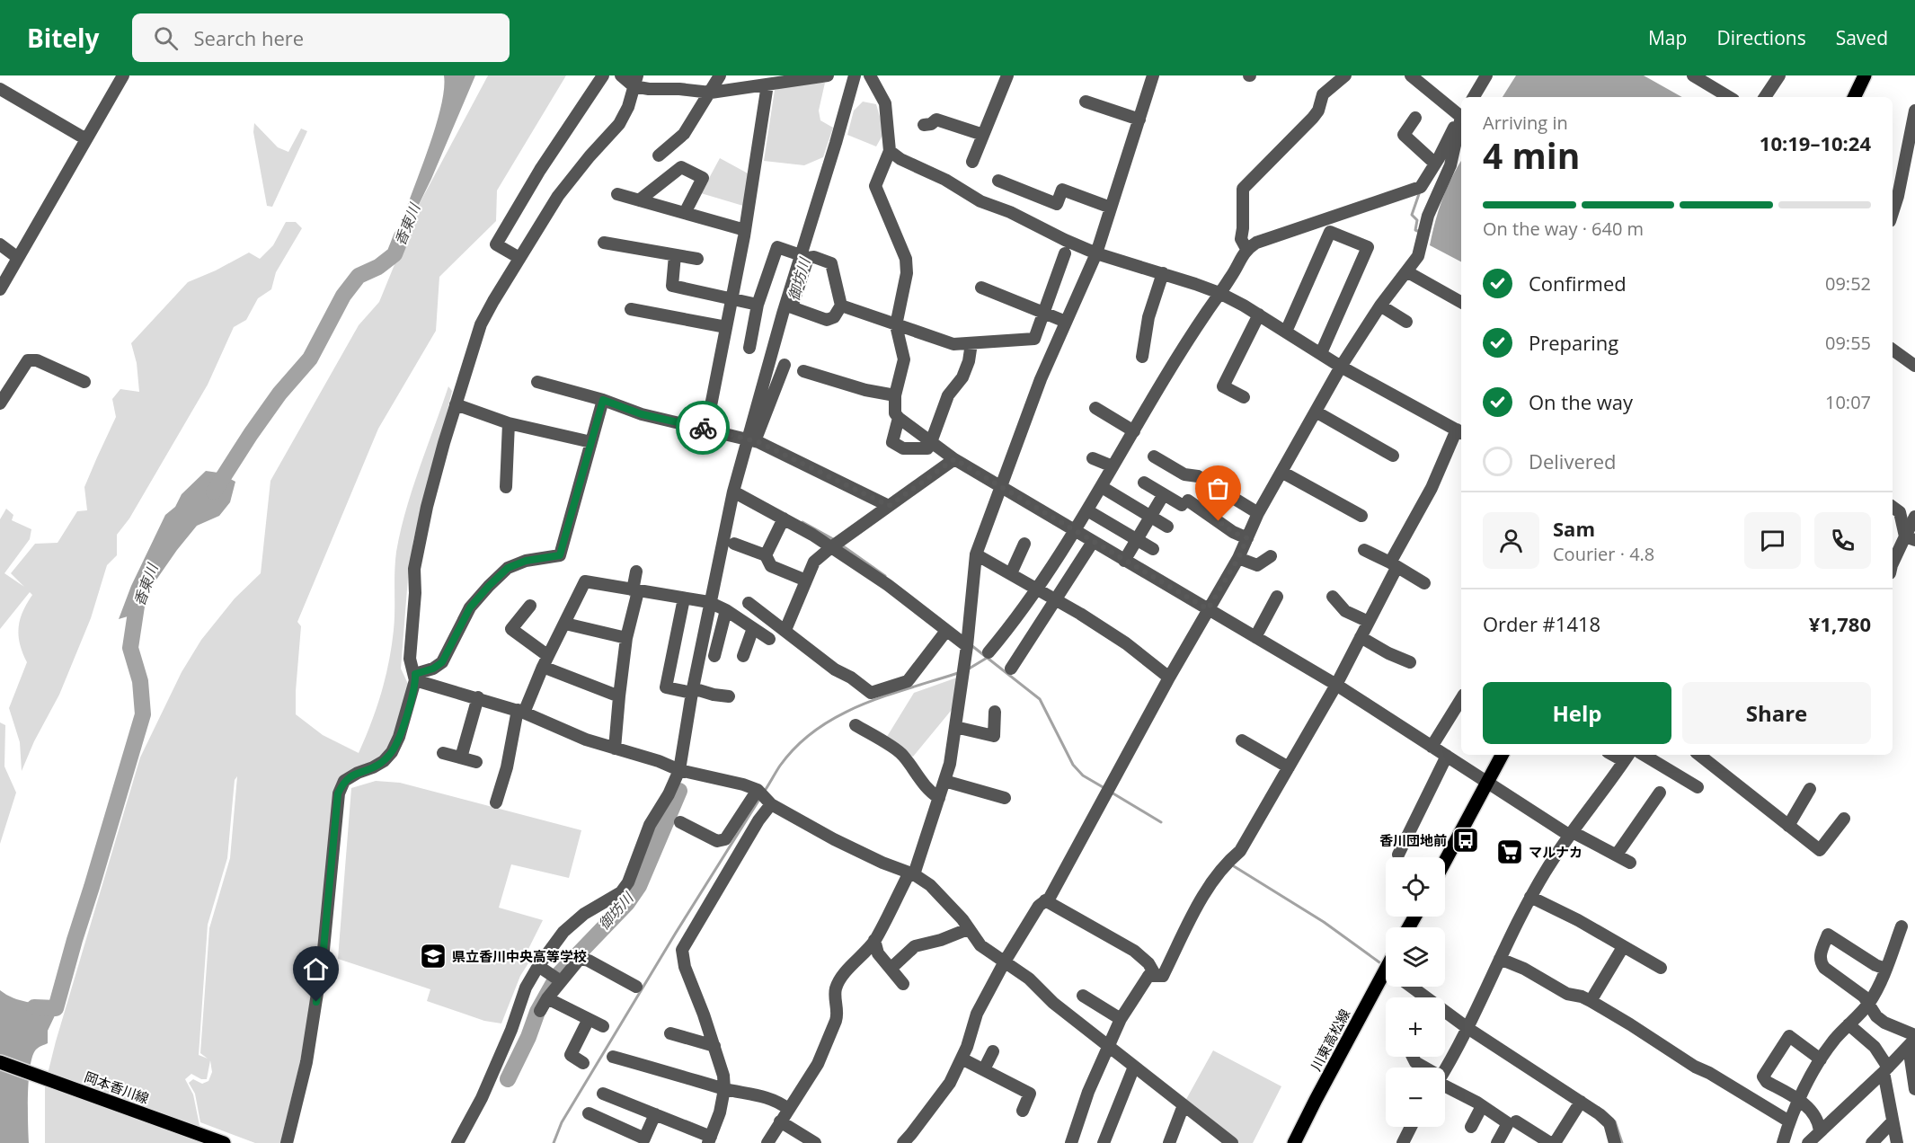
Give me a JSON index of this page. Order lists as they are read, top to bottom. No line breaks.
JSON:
{"streets":{"main road":["川東高松線","岡本香川線"]},"water":["香東川","御坊川"],"places":{"bus stop":["香川団地前"],"supermarket":["マルナカ"],"school or university":["県立香川中央高等学校"]},"page":{"header":"Bitely","search":"Search here","nav":["Map","Directions","Saved"],"heading":["4 min","Arriving in","10:19–10:24"],"panel":["Sam","Courier · 4.8","Order #1418","¥1,780"],"bar":"On the way · 640 m","list":[["Confirmed","09:52"],["Preparing","09:55"],["On the way","10:07"],"Delivered"],"buttons":["Help","Share"],"map_buttons":["+","−"]}}
